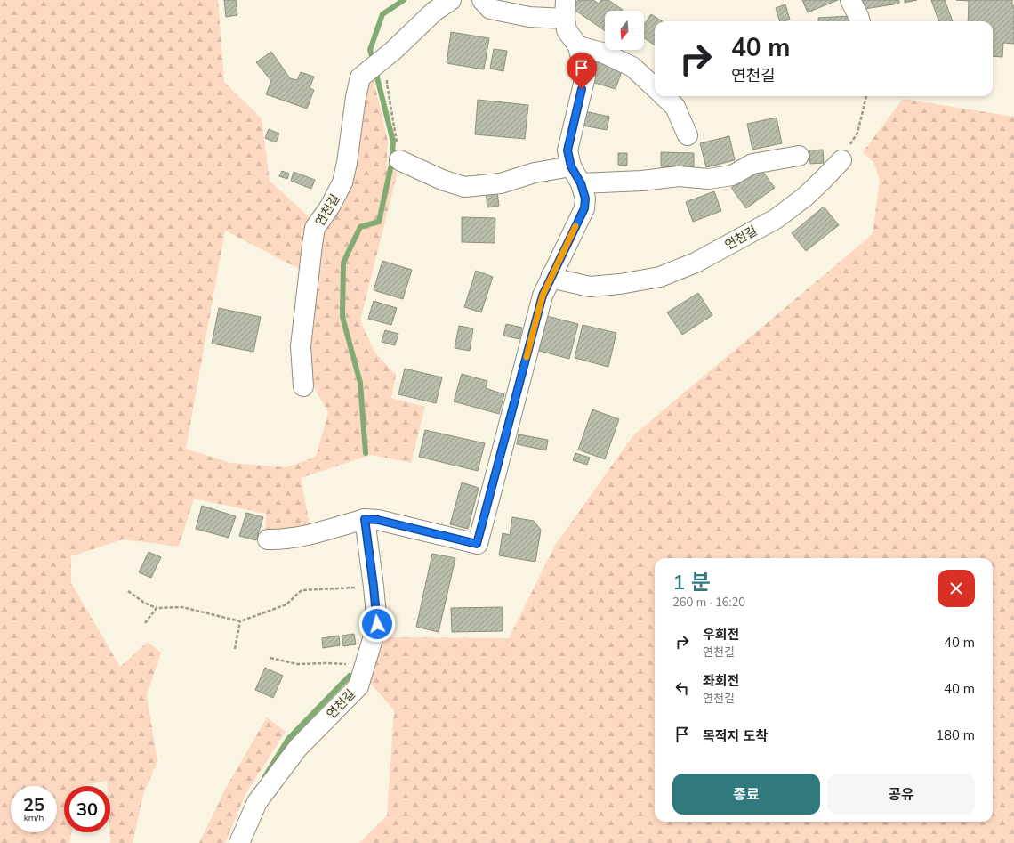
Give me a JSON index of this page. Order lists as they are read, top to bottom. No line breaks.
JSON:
{"streets":{"street":["연천길"]},"north":"bottom","page":{"turn":["40 m","연천길"],"heading":["1 분","260 m · 16:20"],"list":[{"name":"우회전","note":"연천길","value":"40 m"},{"name":"좌회전","note":"연천길","value":"40 m"},{"name":"목적지 도착","value":"180 m"}],"buttons":["종료","공유"],"speed":"25 km/h","limit":"30"}}
